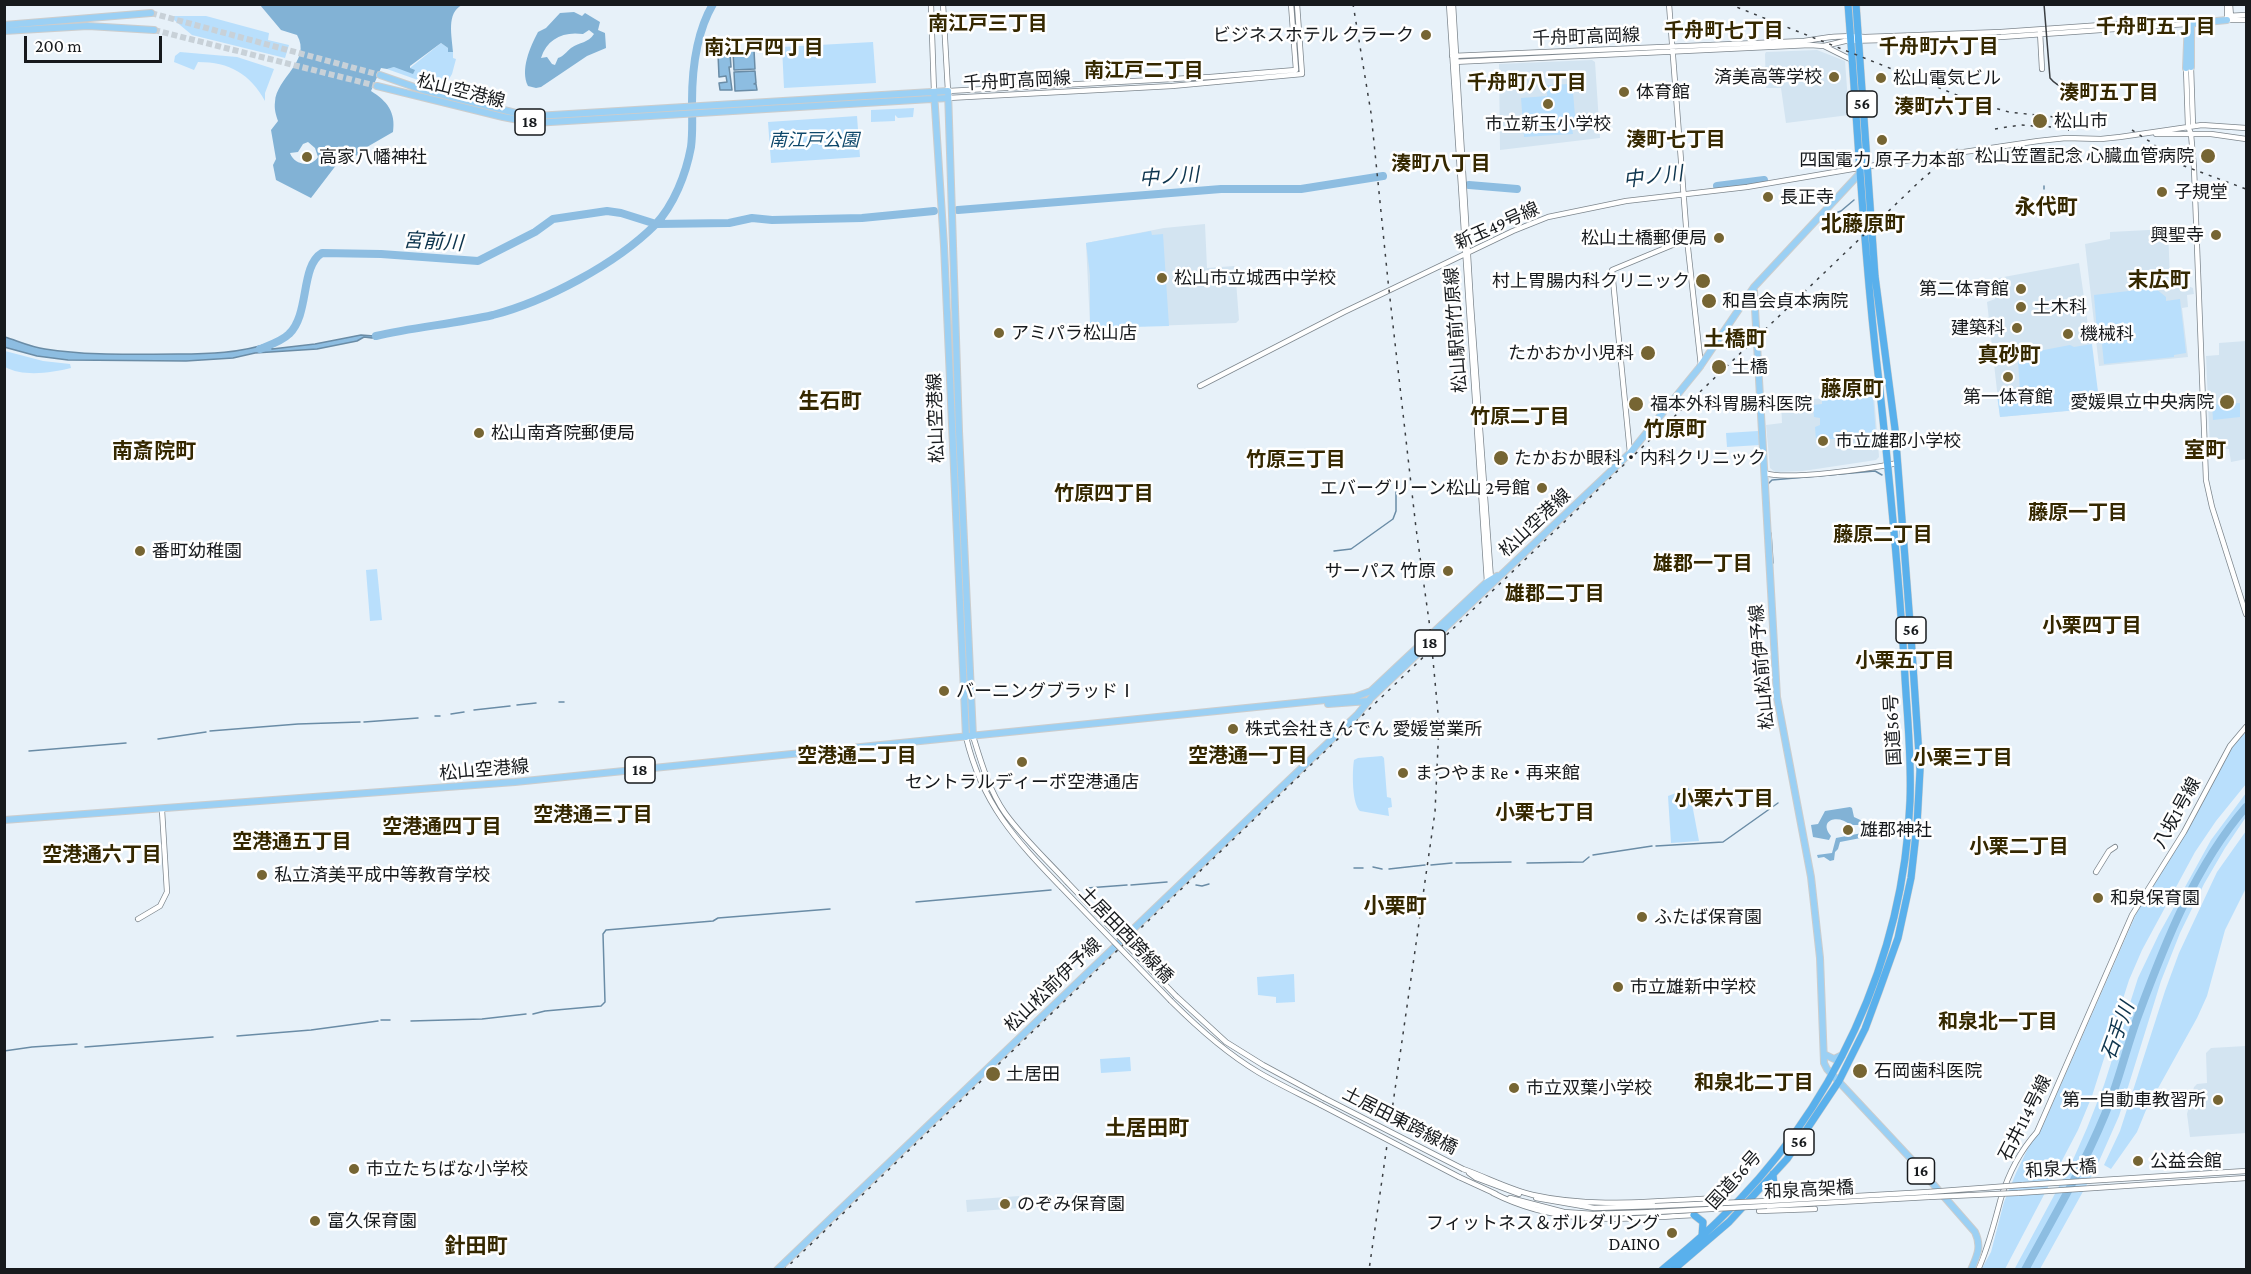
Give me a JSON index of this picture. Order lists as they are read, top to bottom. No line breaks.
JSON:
{"streets":{"highway":["56","国道56号"],"main road":["松山空港線","18","松山松前伊予線","16"],"street":["千舟町高岡線","新玉49号線","松山駅前竹原線","八坂1号線","土居田西跨線橋","石井114号線","土居田東跨線橋","和泉大橋","和泉高架橋"]},"crossings":[["千舟町高岡線","松山空港線"],["千舟町高岡線","松山駅前竹原線"],["千舟町高岡線","国道56号"],["松山空港線","18"],["松山空港線","新玉49号線"],["松山空港線","松山駅前竹原線"],["松山空港線","松山松前伊予線"],["松山空港線","国道56号"],["松山空港線","土居田西跨線橋"],["18","松山松前伊予線"],["新玉49号線","松山駅前竹原線"],["新玉49号線","国道56号"],["松山松前伊予線","国道56号"],["松山松前伊予線","16"],["国道56号","16"],["八坂1号線","石井114号線"],["土居田西跨線橋","土居田東跨線橋"],["和泉大橋","和泉高架橋"]],"districts":["南江戸三丁目","千舟町五丁目","千舟町七丁目","千舟町六丁目","南江戸四丁目","南江戸二丁目","千舟町八丁目","湊町五丁目","湊町六丁目","湊町七丁目","湊町八丁目","永代町","北藤原町","末広町","土橋町","真砂町","藤原町","生石町","竹原二丁目","竹原町","室町","南斎院町","竹原三丁目","竹原四丁目","藤原一丁目","藤原二丁目","雄郡一丁目","雄郡二丁目","小栗四丁目","小栗五丁目","空港通二丁目","空港通一丁目","小栗三丁目","小栗六丁目","小栗七丁目","空港通三丁目","空港通四丁目","空港通五丁目","小栗二丁目","空港通六丁目","小栗町","和泉北一丁目","和泉北二丁目","土居田町","針田町"],"water":["中ノ川","宮前川","石手川"],"parks":["南江戸公園"],"places":["ビジネスホテル クラーク","済美高等学校","松山電気ビル","体育館","市立新玉小学校","松山市","四国電力 原子力本部","松山笠置記念 心臓血管病院","高家八幡神社","子規堂","長正寺","興聖寺","松山土橋郵便局","松山市立城西中学校","村上胃腸内科クリニック","第二体育館","和昌会貞本病院","土木科","建築科","アミパラ松山店","機械科","たかおか小児科","土橋","第一体育館","愛媛県立中央病院","福本外科胃腸科医院","松山南斉院郵便局","市立雄郡小学校","たかおか眼科・内科クリニック","エバーグリーン松山 2号館","番町幼稚園","サーパス 竹原","バーニングブラッドⅠ","株式会社きんでん 愛媛営業所","セントラルディーボ空港通店","まつやま Re・再来館","雄郡神社","私立済美平成中等教育学校","和泉保育園","ふたば保育園","市立雄新中学校","石岡歯科医院","土居田","市立双葉小学校","第一自動車教習所","公益会館","市立たちばな小学校","のぞみ保育園","富久保育園","フィットネス＆ボルダリング DAINO"],"scale_bar":"200 m"}
